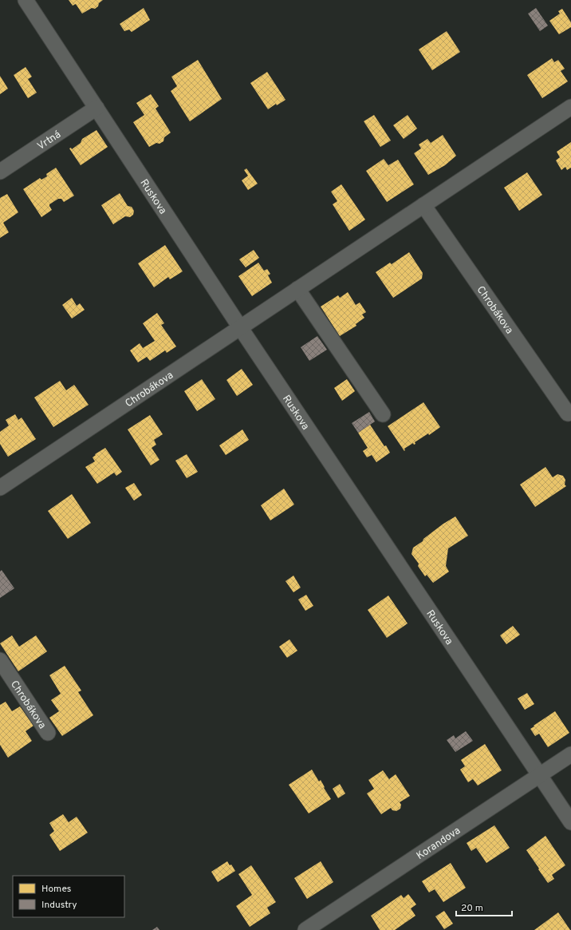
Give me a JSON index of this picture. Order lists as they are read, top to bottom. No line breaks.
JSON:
{"streets":{"street":["Vrtná","Ruskova","Chrobákova","Korandova"]},"crossings":[["Vrtná","Ruskova"],["Ruskova","Chrobákova"],["Ruskova","Korandova"]],"legend":["Homes","Industry"],"scale_bar":"20 m"}
